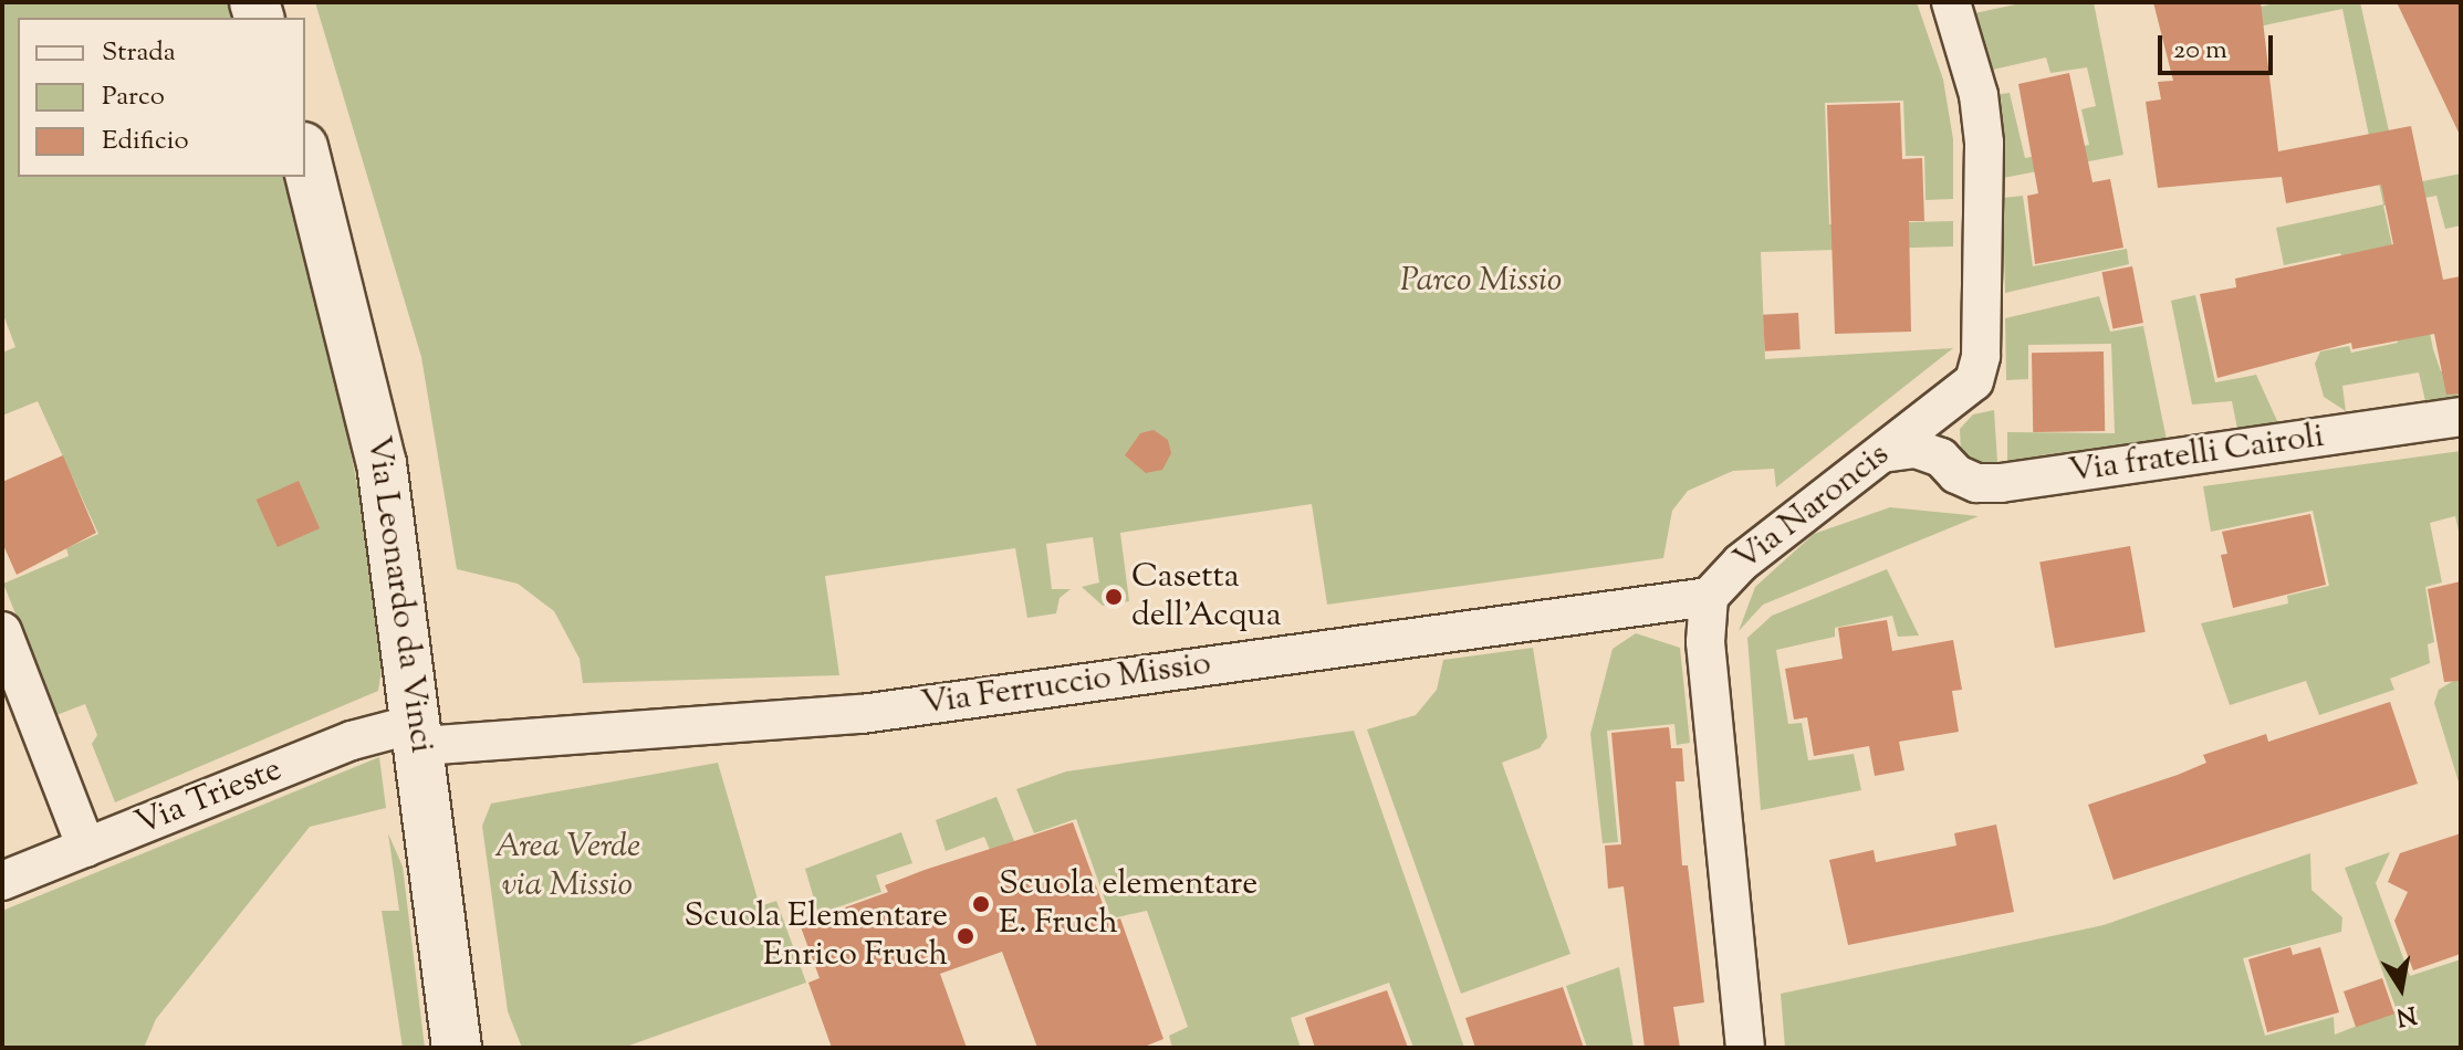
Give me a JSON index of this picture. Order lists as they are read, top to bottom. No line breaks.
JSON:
{"streets":{"street":["Via fratelli Cairoli","Via Naroncis","Via Leonardo da Vinci","Via Ferruccio Missio","Via Trieste"]},"crossings":[["Via fratelli Cairoli","Via Naroncis"],["Via Naroncis","Via Ferruccio Missio"],["Via Leonardo da Vinci","Via Ferruccio Missio"],["Via Leonardo da Vinci","Via Trieste"],["Via Ferruccio Missio","Via Trieste"]],"parks":["Parco Missio","Area Verde via Missio"],"places":["Casetta dell'Acqua","Scuola elementare E. Fruch","Scuola Elementare Enrico Fruch"],"legend":["Strada","Parco","Edificio"],"scale_bar":"20 m","north":"bottom"}
